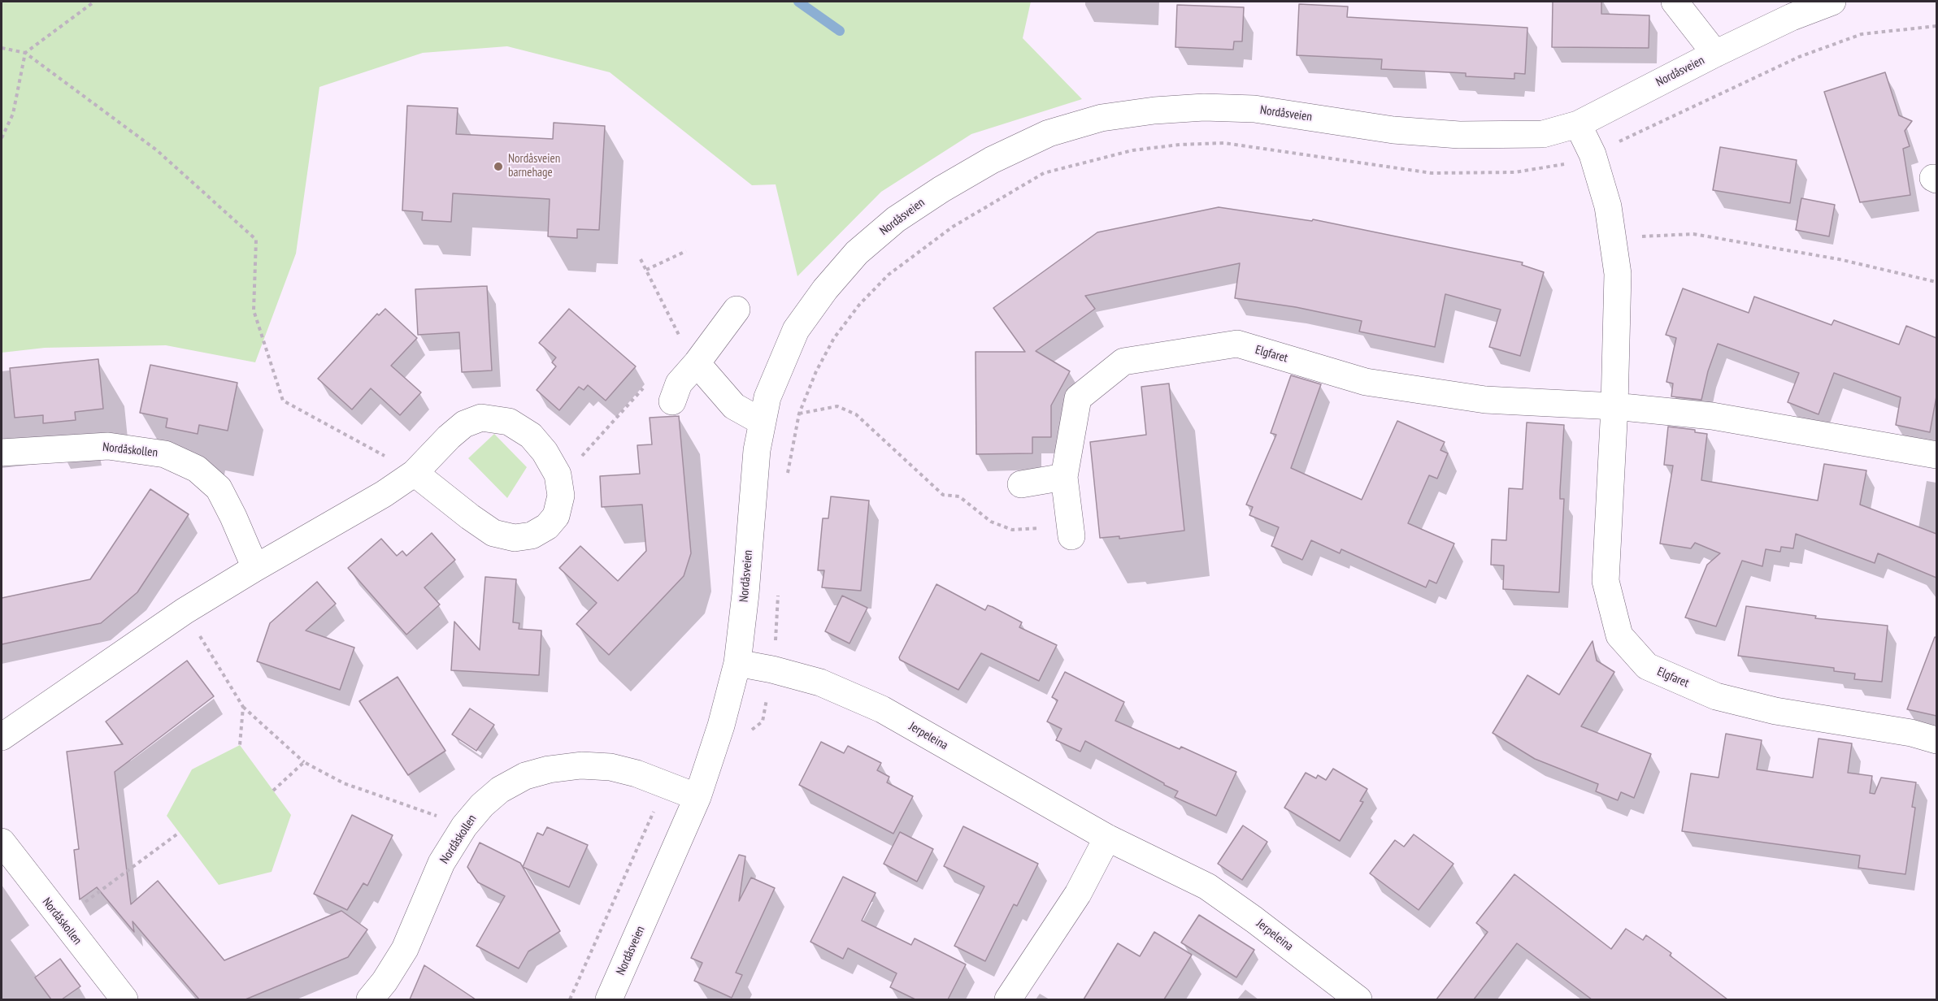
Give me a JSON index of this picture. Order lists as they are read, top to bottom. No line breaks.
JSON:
{"streets":{"street":["Nordåsveien","Elgfaret","Nordåskollen","Jerpeleina"]},"crossings":[["Nordåsveien","Elgfaret"],["Nordåsveien","Nordåskollen"],["Nordåsveien","Jerpeleina"]],"places":["Nordåsveien barnehage"]}
